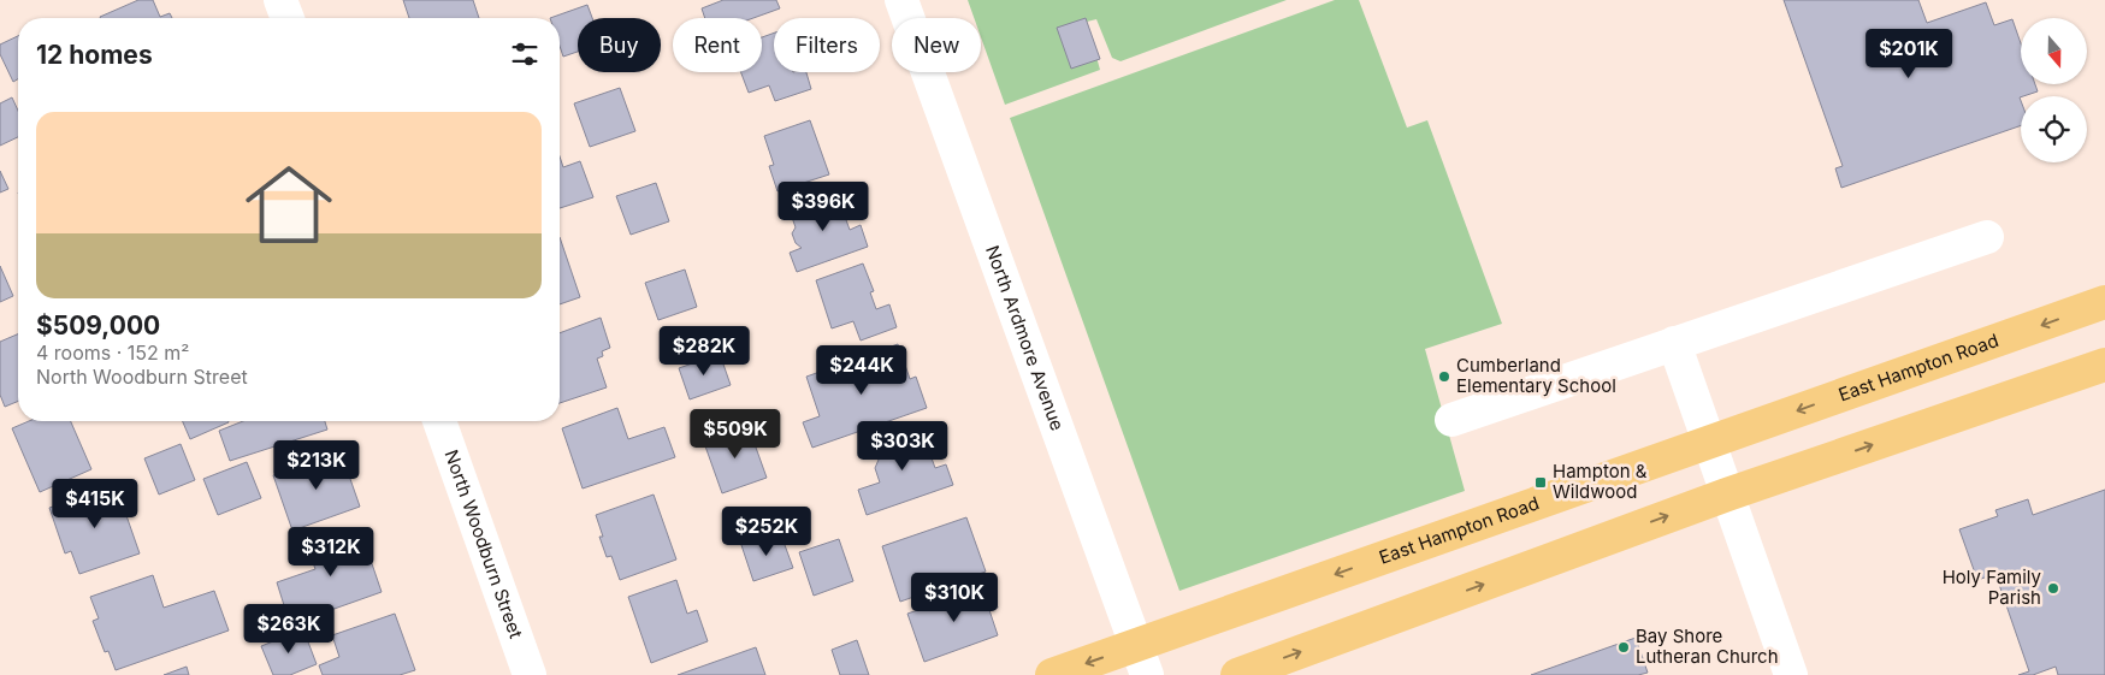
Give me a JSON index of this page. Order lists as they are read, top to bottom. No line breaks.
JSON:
{"streets":{"main road":["East Hampton Road"],"street":["North Ardmore Avenue","North Woodburn Street"]},"crossings":[["North Ardmore Avenue","East Hampton Road"]],"places":{"other":["Cumberland Elementary School","Holy Family Parish","Bay Shore Lutheran Church"],"transit":["Hampton & Wildwood"]},"north":"bottom","page":{"chip":["Buy","Rent","Filters","New"],"heading":"12 homes","price":["$201K","$396K","$282K","$244K","$509K","$303K","$213K","$415K","$252K","$312K","$310K","$263K"],"list":[{"name":"$509,000","note":"4 rooms · 152 m² · North Woodburn Street"}]}}
